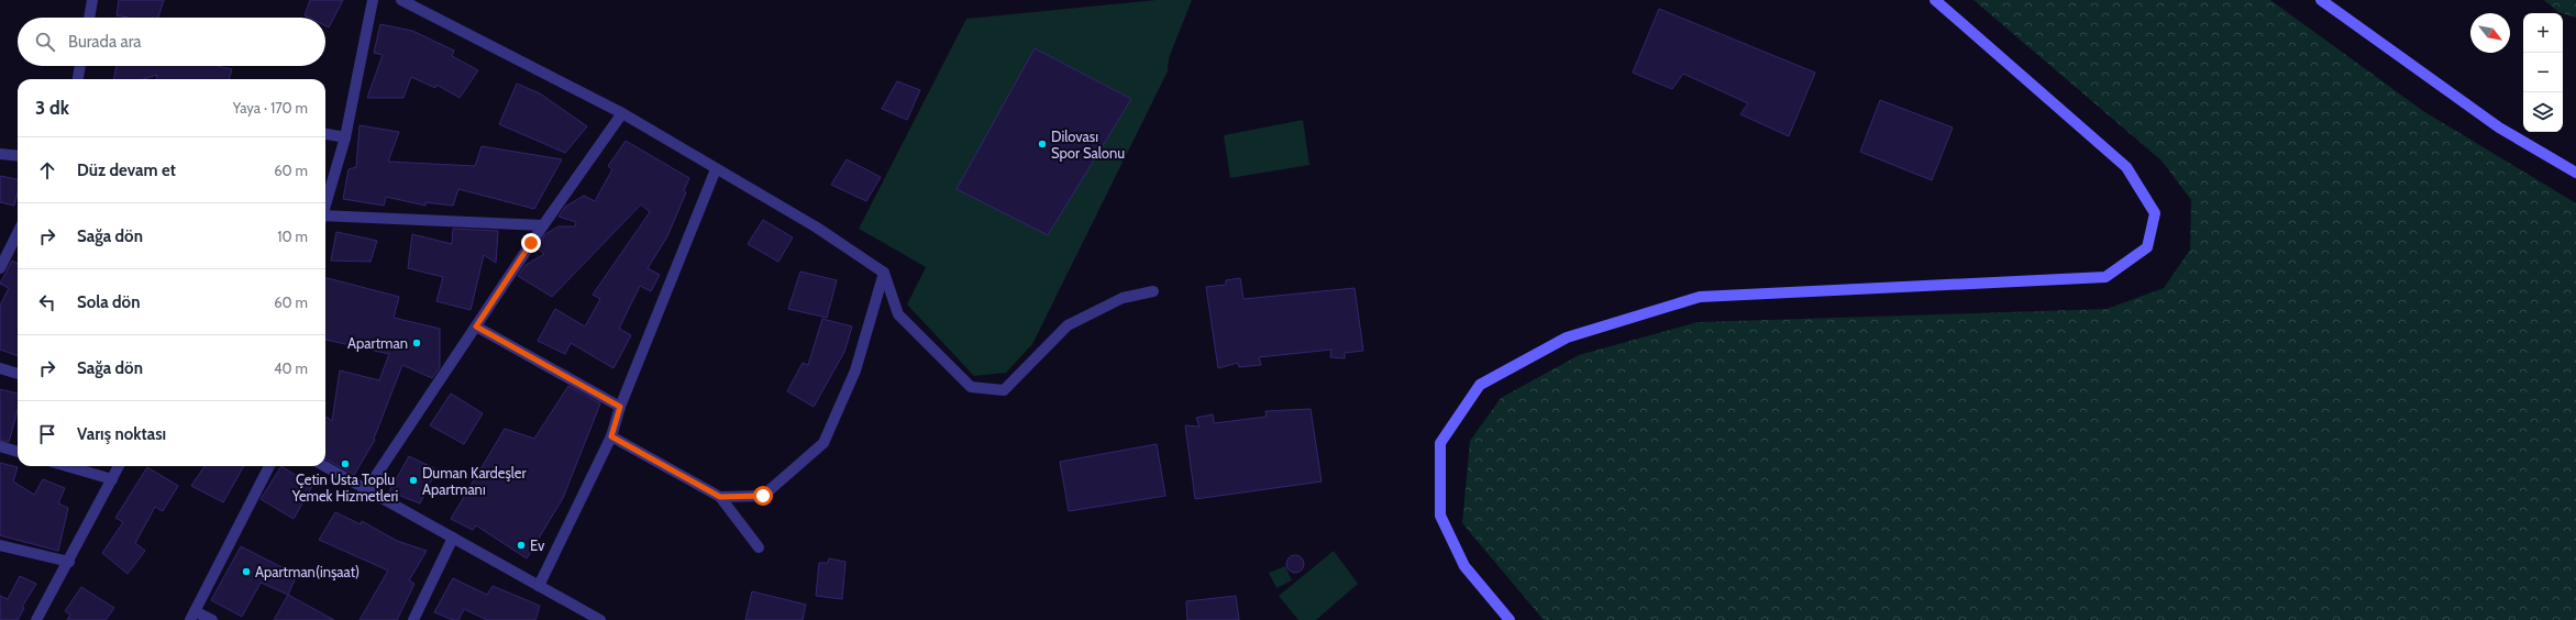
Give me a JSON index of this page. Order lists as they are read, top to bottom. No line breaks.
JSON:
{"places":["Dilovası Spor Salonu","Apartman","Çetin Usta Toplu Yemek Hizmetleri","Duman Kardeşler Apartmanı","Ev","Apartman(inşaat)"],"north":"bottom right","page":{"map_buttons":["+","−"],"search":"Burada ara","heading":["3 dk","Yaya · 170 m"],"list":[["Düz devam et","60 m"],["Sağa dön","10 m"],["Sola dön","60 m"],["Sağa dön","40 m"],"Varış noktası"]}}
